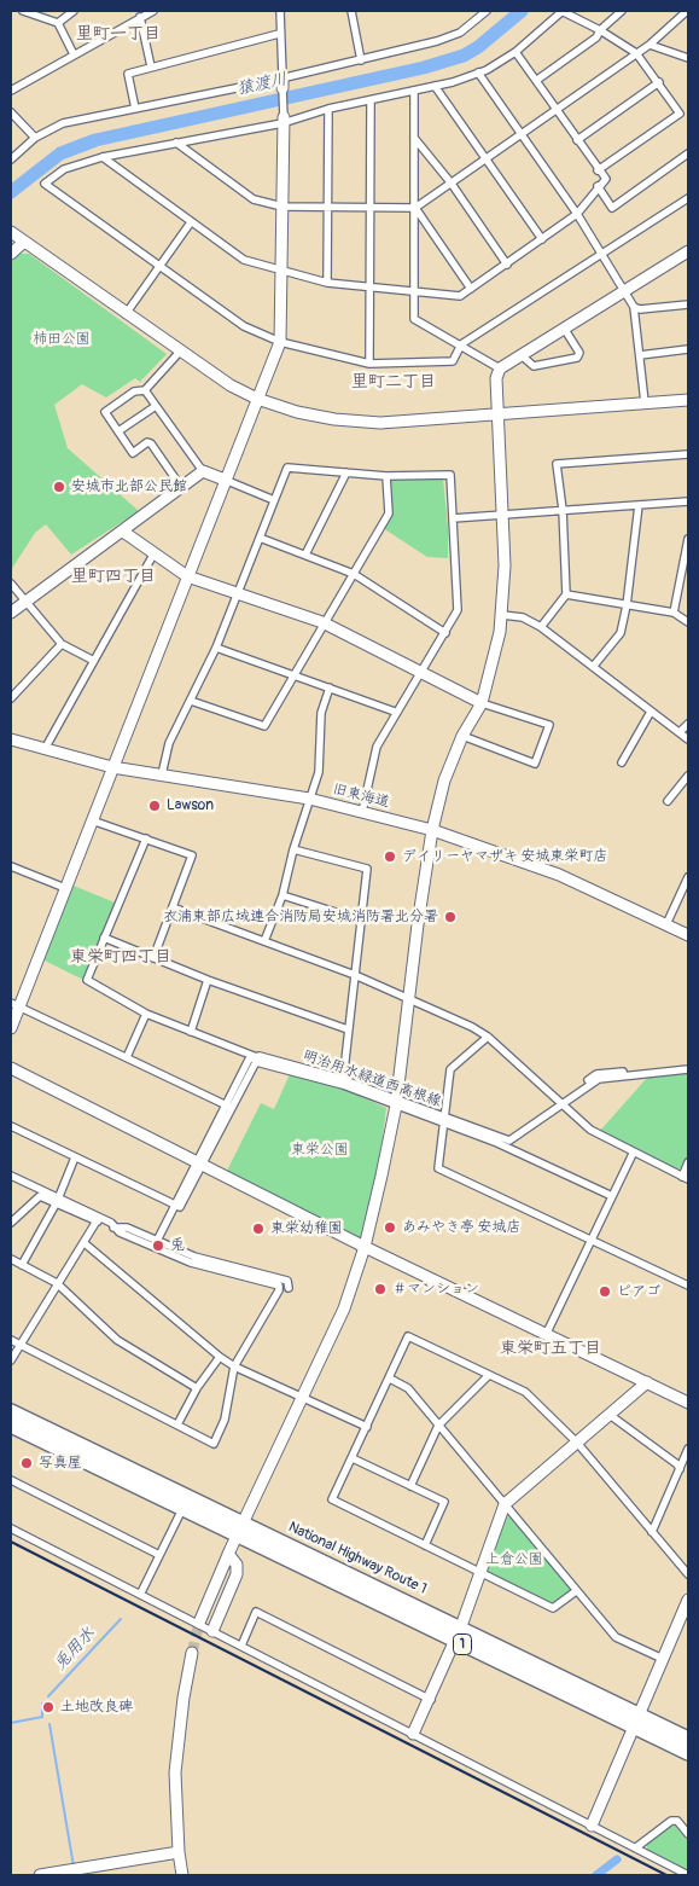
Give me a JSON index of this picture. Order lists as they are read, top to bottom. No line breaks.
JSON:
{"streets":{"highway":["National Highway Route 1","1"],"street":["旧東海道","明治用水緑道西高根線"]},"districts":["里町一丁目","里町二丁目","里町四丁目","東栄町四丁目","東栄町五丁目"],"water":["猿渡川","兎用水"],"parks":["柿田公園","東栄公園","上倉公園"],"places":["安城市北部公民館","Lawson","デイリーヤマザキ 安城東栄町店","衣浦東部広域連合消防局安城消防署北分署","あみやき亭 安城店","東栄幼稚園","兎","＃マンション","ピアゴ","写真屋","土地改良碑"]}
